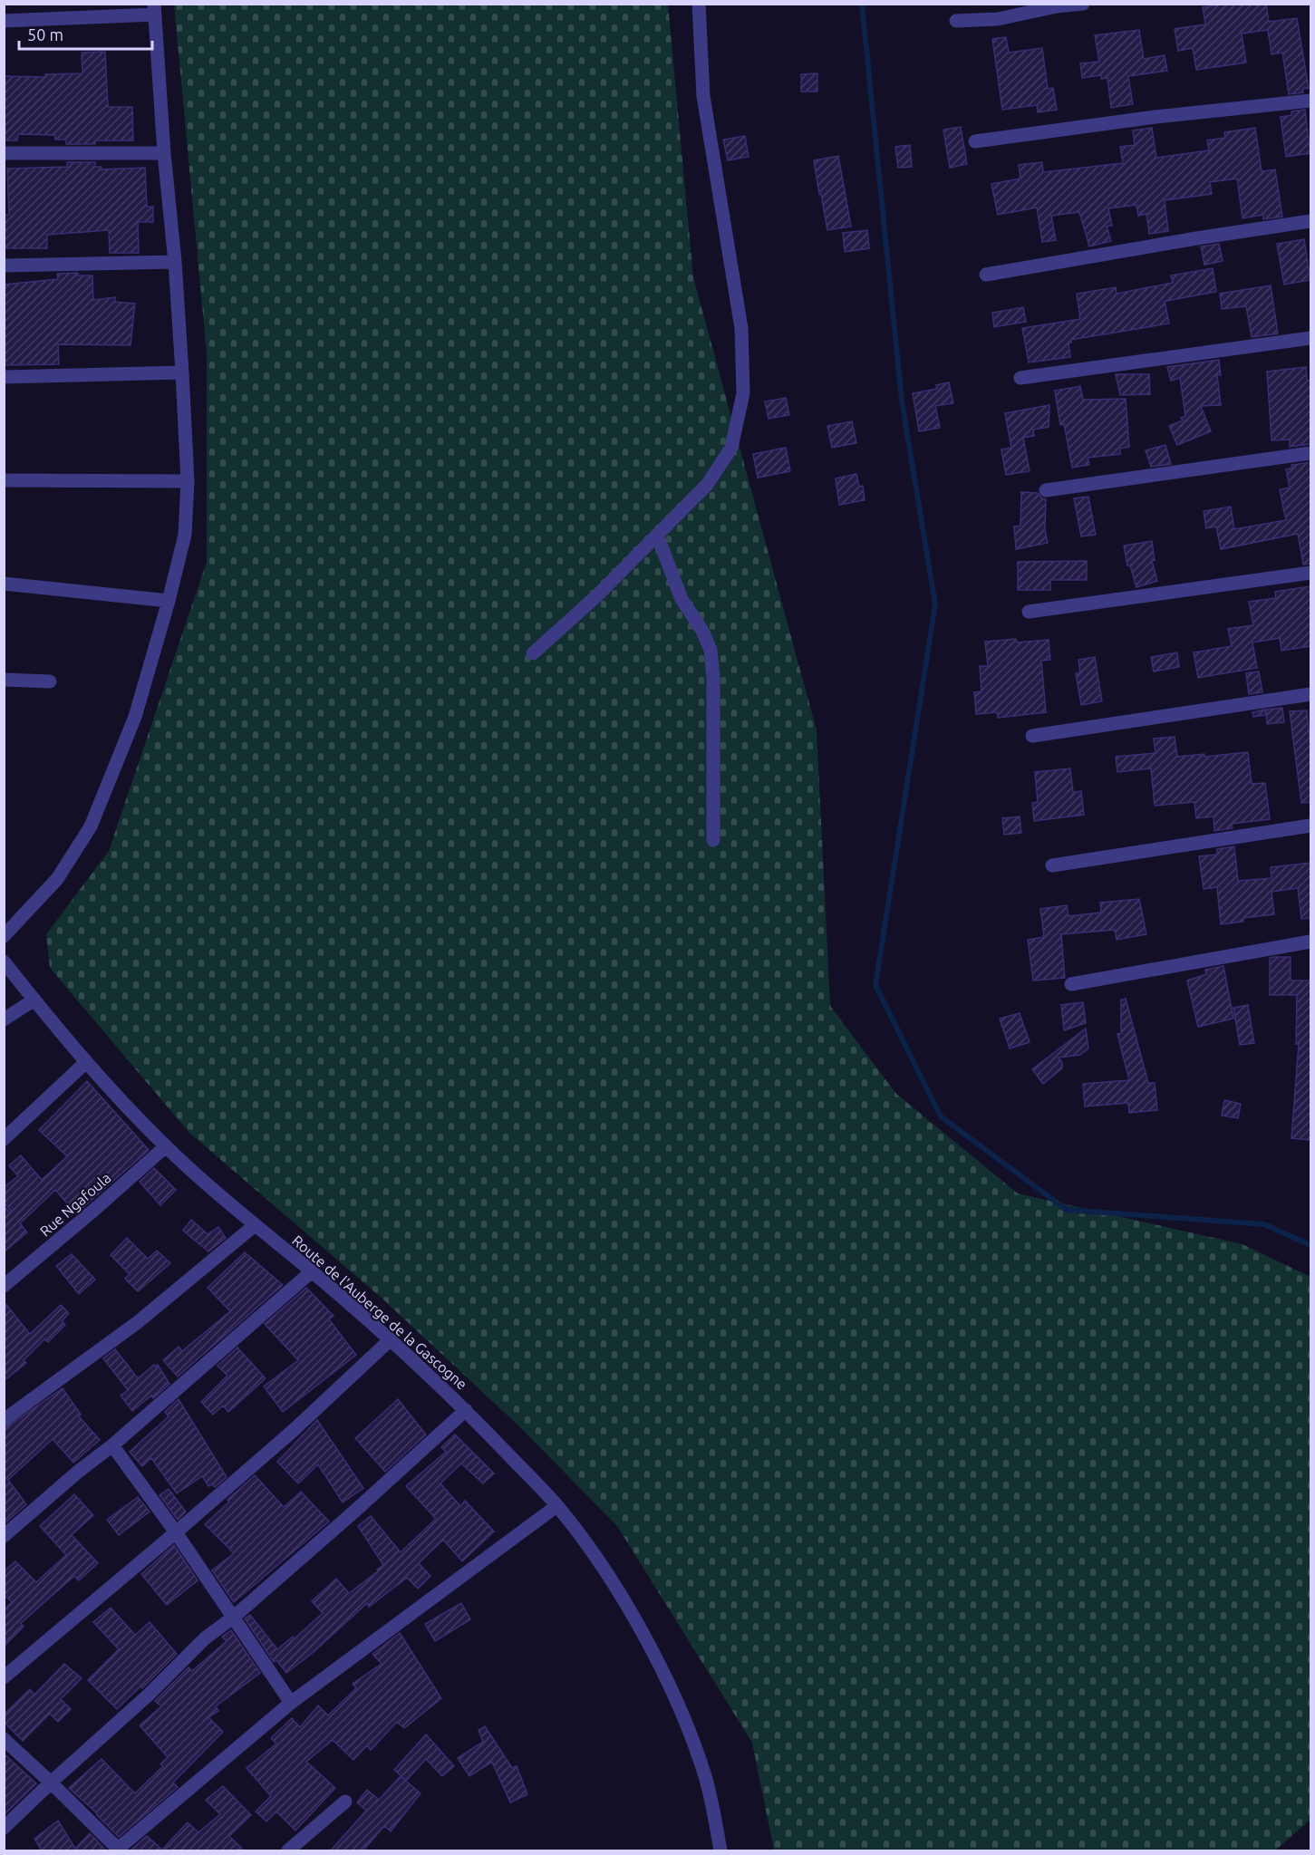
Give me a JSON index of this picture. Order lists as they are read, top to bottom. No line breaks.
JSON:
{"streets":{"street":["Rue Ngafoula","Route de l'Auberge de la Gascogne"]},"crossings":[["Rue Ngafoula","Route de l'Auberge de la Gascogne"]],"scale_bar":"50 m"}
